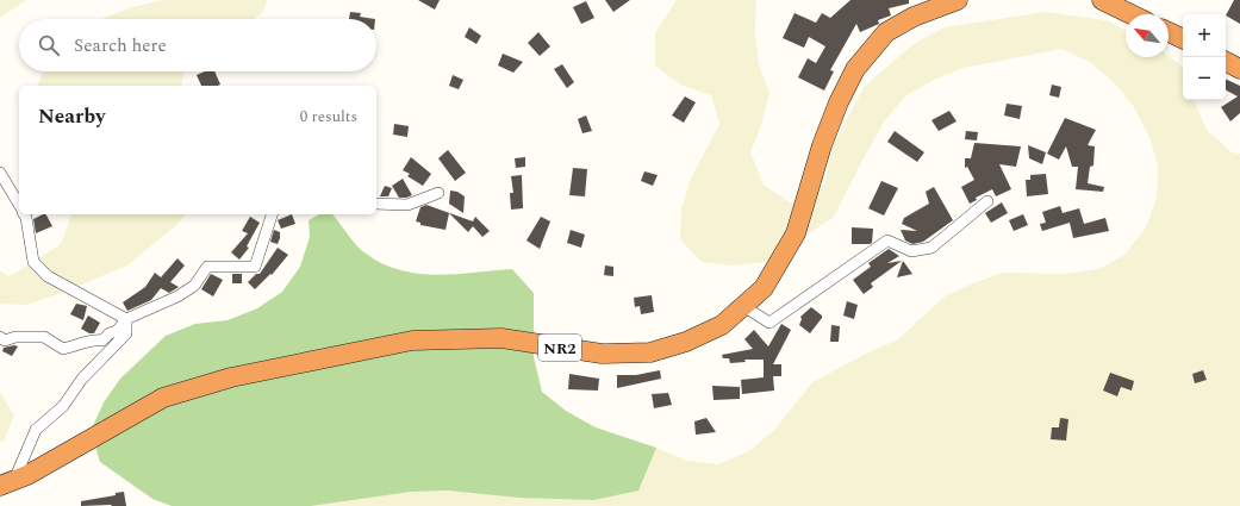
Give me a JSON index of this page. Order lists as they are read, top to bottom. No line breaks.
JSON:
{"streets":{"highway":["NR2"]},"north":"top left","page":{"map_buttons":["+","−"],"search":"Search here","heading":["Nearby","0 results"]}}
